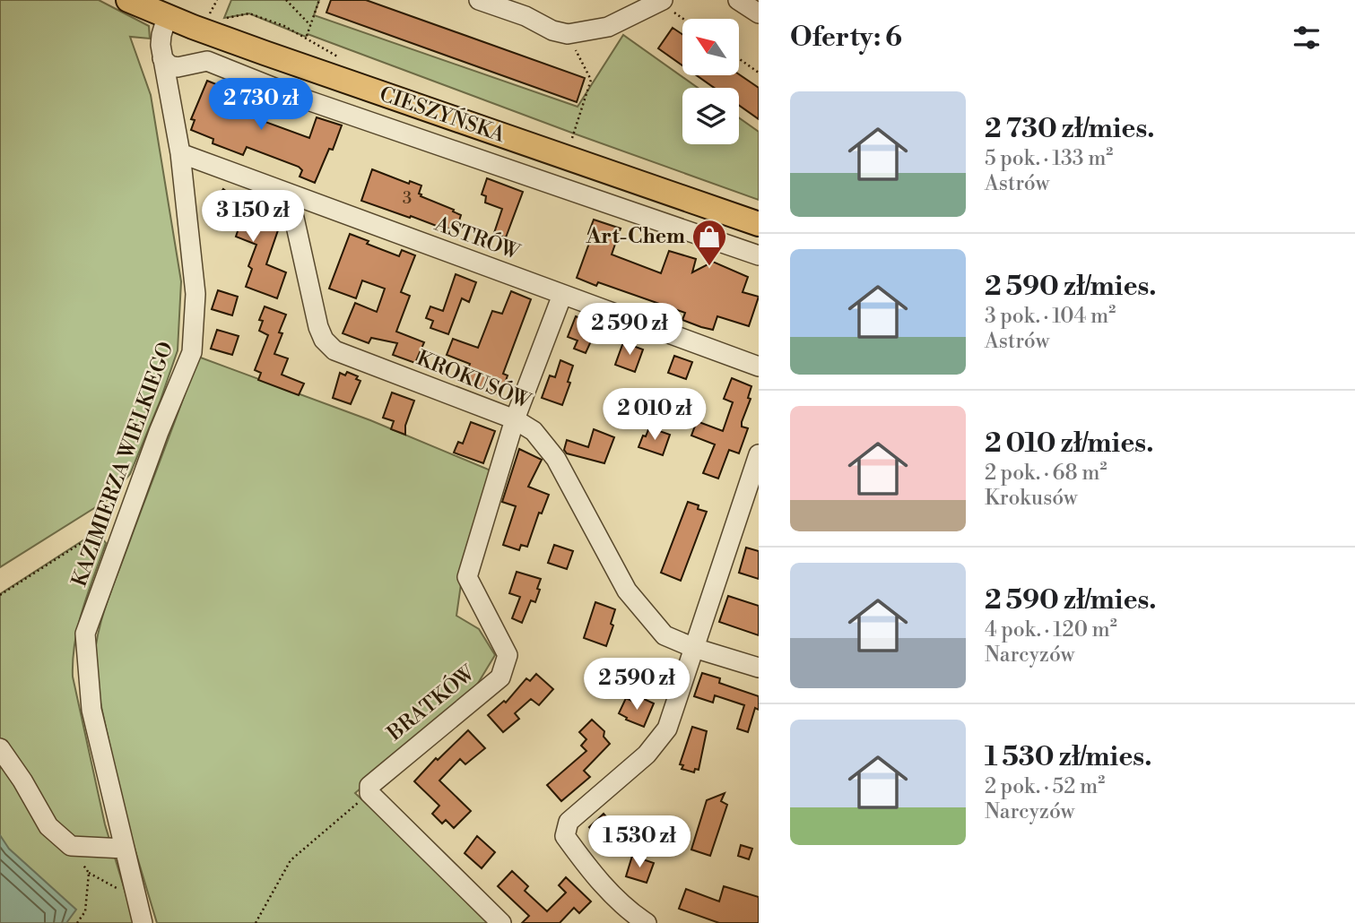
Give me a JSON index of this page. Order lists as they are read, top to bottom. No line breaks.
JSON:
{"streets":{"main road":["CIESZYŃSKA"],"street":["ASTRÓW","KROKUSÓW","KAZIMIERZA WIELKIEGO","BRATKÓW"]},"crossings":[["CIESZYŃSKA","KAZIMIERZA WIELKIEGO"],["ASTRÓW","KROKUSÓW"],["ASTRÓW","KAZIMIERZA WIELKIEGO"],["ASTRÓW","BRATKÓW"],["KROKUSÓW","BRATKÓW"]],"places":{"shop":["Art-Chem"]},"house_numbers":["3"],"north":"top left","page":{"heading":"Oferty: 6","list":[{"name":"2 730 zł/mies.","note":"5 pok. · 133 m² · Astrów"},{"name":"2 590 zł/mies.","note":"3 pok. · 104 m² · Astrów"},{"name":"2 010 zł/mies.","note":"2 pok. · 68 m² · Krokusów"},{"name":"2 590 zł/mies.","note":"4 pok. · 120 m² · Narcyzów"},{"name":"1 530 zł/mies.","note":"2 pok. · 52 m² · Narcyzów"}],"price":["2 730 zł","3 150 zł","2 590 zł","2 010 zł","2 590 zł","1 530 zł"]}}
